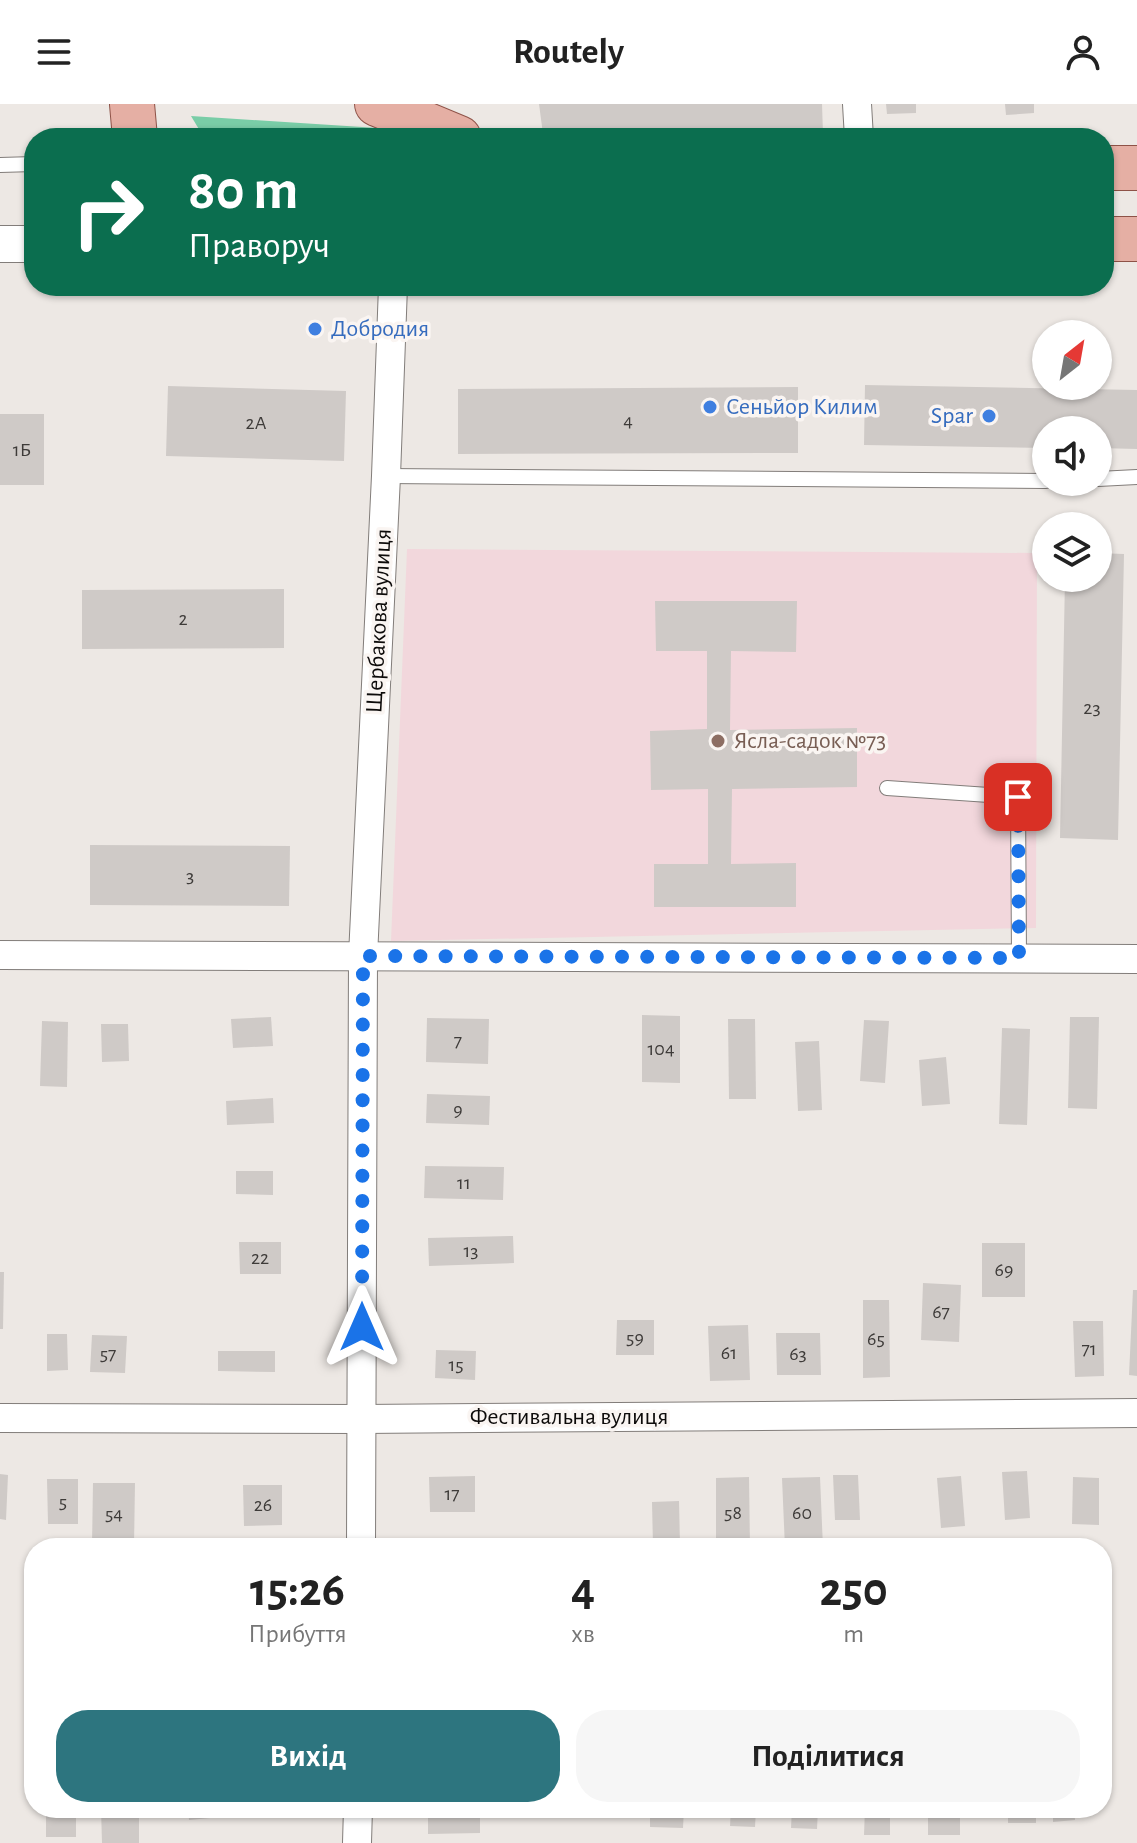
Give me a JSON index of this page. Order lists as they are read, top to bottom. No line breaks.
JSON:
{"streets":{"street":["Щербакова вулиця","Фестивальна вулиця"]},"crossings":[["Щербакова вулиця","Фестивальна вулиця"]],"places":["Добродия","Сеньйор Килим","Spar","Ясла-садок №73"],"house_numbers":["4","2А","1Б","2","23","3","7","104","9","11","13","22","69","67","59","65","71","61","57","63","15","17","5","26","58","60","54"],"north":"top right","page":{"header":"Routely","turn":["80 m","Праворуч"],"eta":["15:26","Прибуття","4","хв","250","m"],"buttons":["Вихід","Поділитися"]}}
